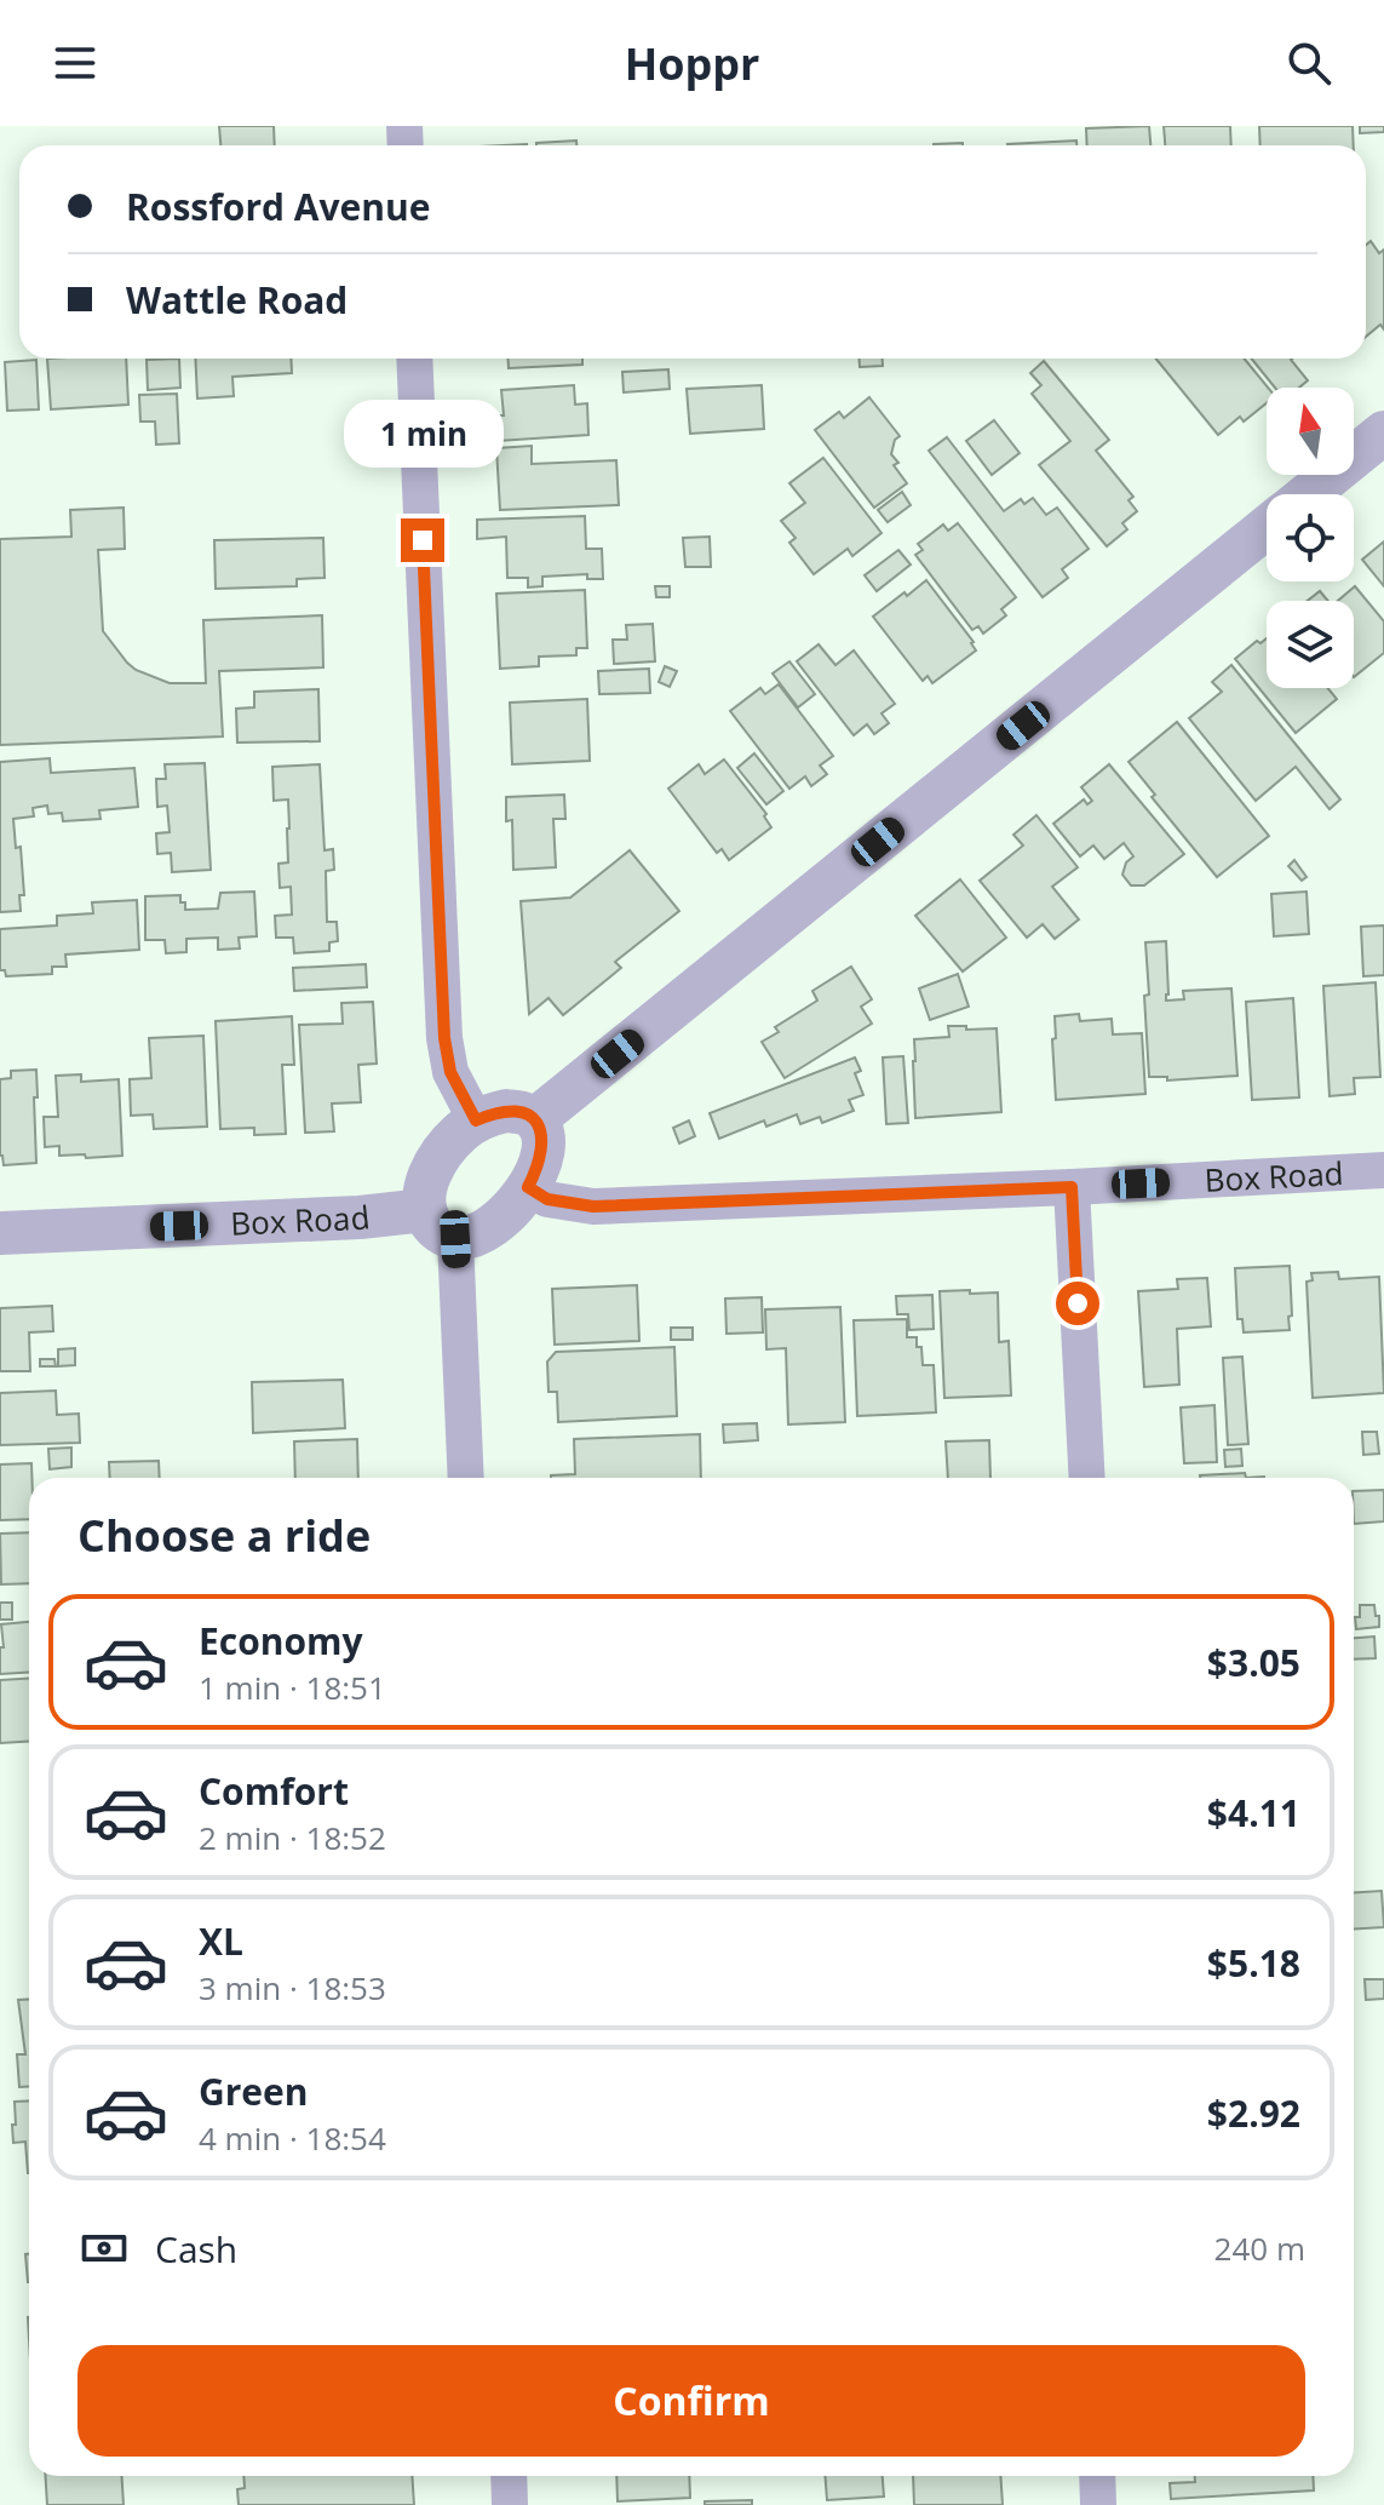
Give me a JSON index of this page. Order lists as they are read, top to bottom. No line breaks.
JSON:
{"streets":{"street":["Box Road"]},"north":"top","page":{"header":"Hoppr","banner":["Rossford Avenue","Wattle Road"],"bubble":"1 min","heading":"Choose a ride","list":[{"name":"Economy","note":"1 min · 18:51","value":"$3.05"},{"name":"Comfort","note":"2 min · 18:52","value":"$4.11"},{"name":"XL","note":"3 min · 18:53","value":"$5.18"},{"name":"Green","note":"4 min · 18:54","value":"$2.92"}],"pay":["Cash","240 m"],"buttons":"Confirm"}}
